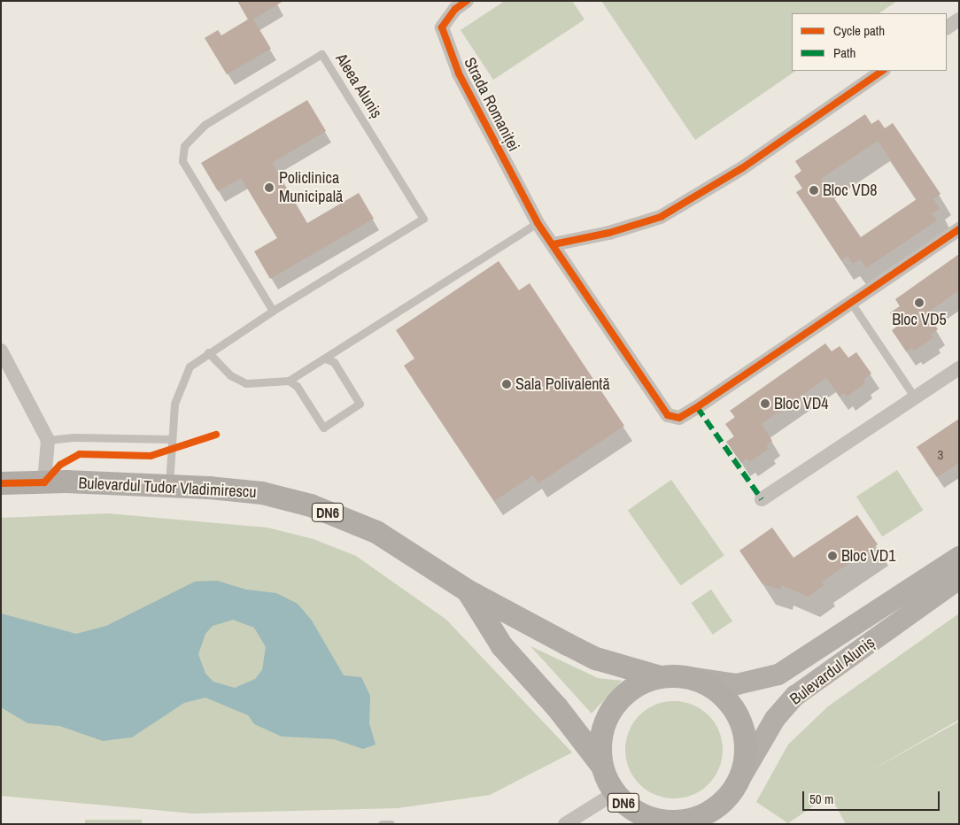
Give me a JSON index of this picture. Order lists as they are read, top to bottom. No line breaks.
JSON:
{"streets":{"main road":["Bulevardul Tudor Vladimirescu","DN6","Bulevardul Aluniș"],"street":["Strada Romaniței"],"lane":["Aleea Aluniș"]},"crossings":[["Aleea Aluniș","Bulevardul Tudor Vladimirescu"],["Bulevardul Tudor Vladimirescu","DN6"],["Bulevardul Tudor Vladimirescu","Bulevardul Aluniș"],["DN6","Bulevardul Aluniș"]],"places":["Policlinica Municipală","Bloc VD8","Bloc VD5","Sala Polivalentă","Bloc VD4","Bloc VD1"],"house_numbers":["3"],"legend":["Cycle path","Path"],"scale_bar":"50 m"}
